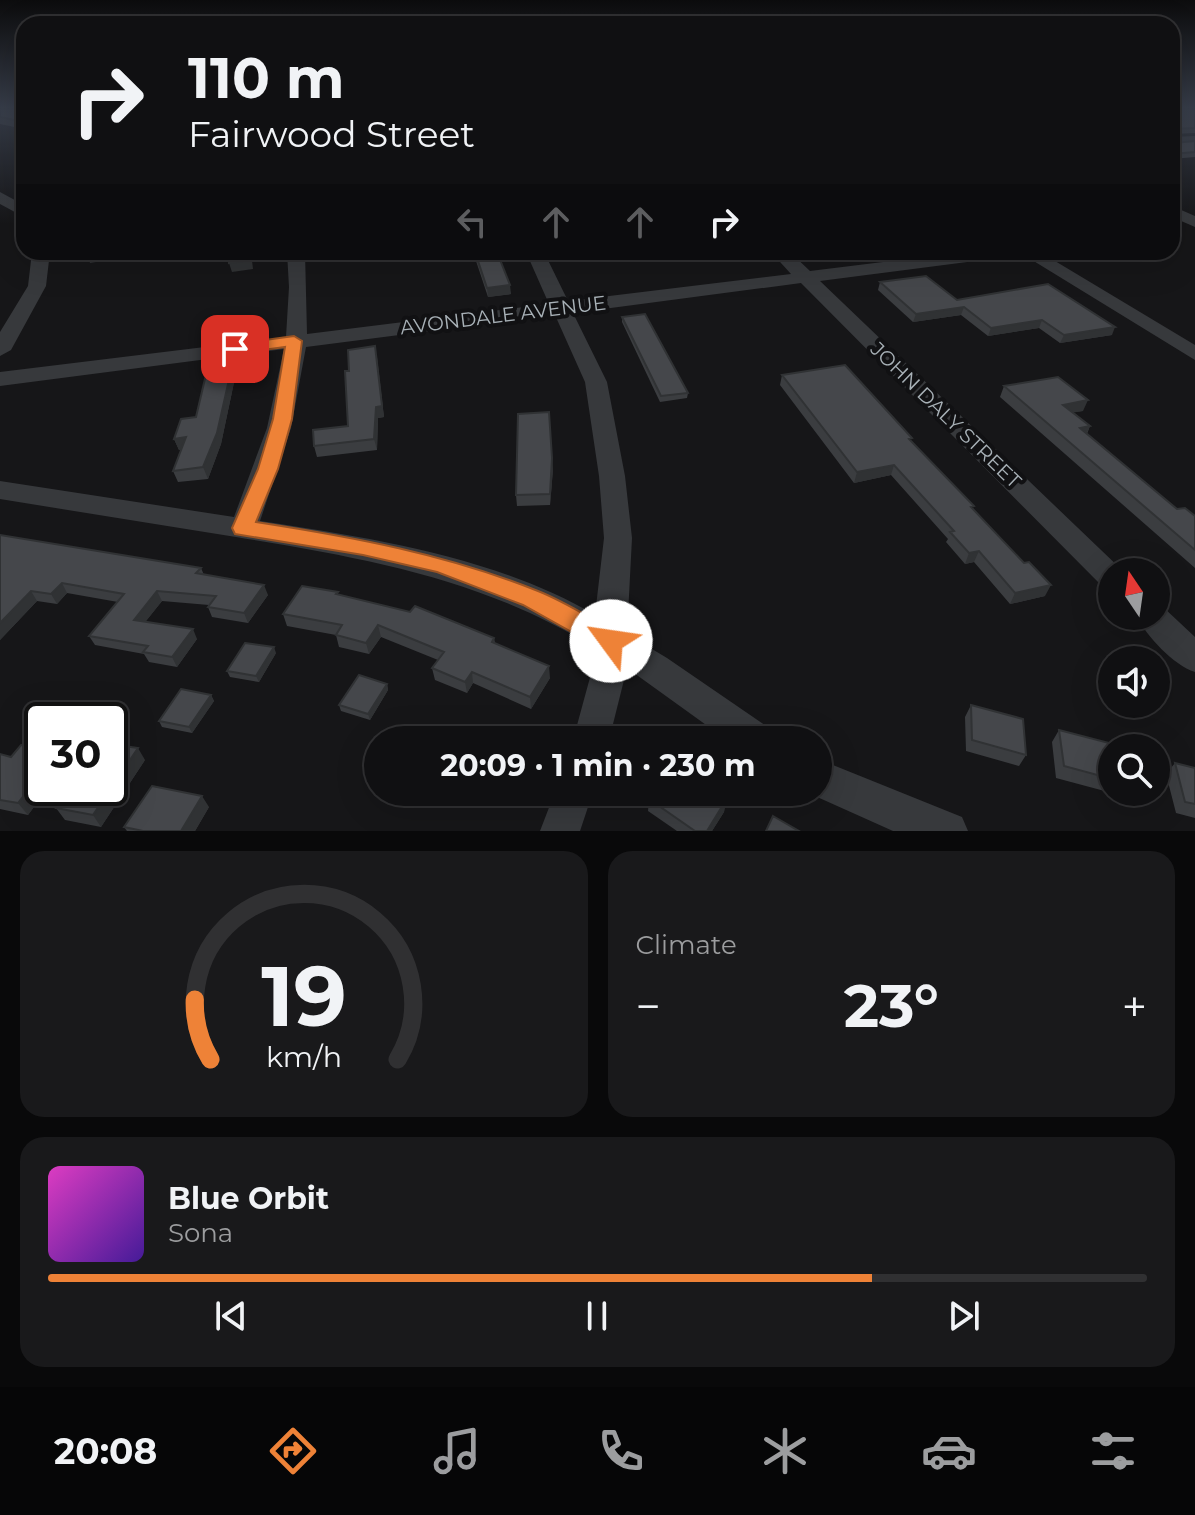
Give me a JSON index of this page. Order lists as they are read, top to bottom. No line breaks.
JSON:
{"streets":{"street":["AVONDALE AVENUE","JOHN DALY STREET"]},"crossings":[["AVONDALE AVENUE","JOHN DALY STREET"]],"north":"top","page":{"turn":["110 m","Fairwood Street"],"limit":"30","trip":"20:09 · 1 min · 230 m","tile":"Climate","heat":["−","23°","+"],"song":["Blue Orbit","Sona"],"tabs":"20:08","gauge":["19","km/h"]}}
